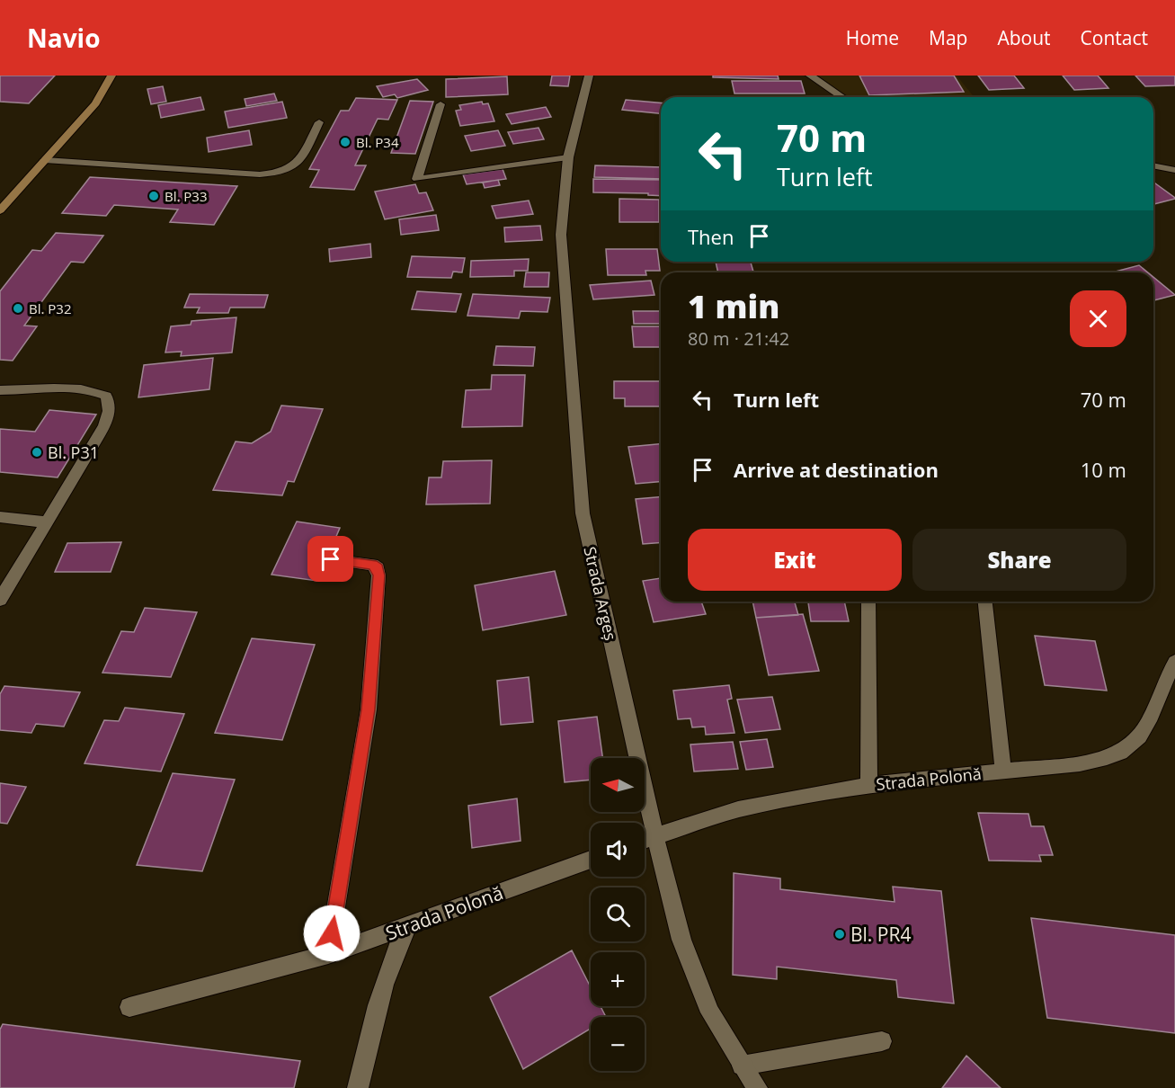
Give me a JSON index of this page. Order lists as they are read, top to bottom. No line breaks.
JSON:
{"streets":{"street":["Strada Argeș","Strada Polonă"]},"crossings":[["Strada Argeș","Strada Polonă"]],"places":["Bl. P34","Bl. P33","Bl. P32","Bl. P31","Bl. PR4"],"north":"left","page":{"header":"Navio","nav":["Home","Map","About","Contact"],"turn":["70 m","Turn left"],"then":"Then","heading":["1 min","80 m · 21:42"],"list":[{"name":"Turn left","value":"70 m"},{"name":"Arrive at destination","value":"10 m"}],"buttons":["Exit","Share"],"map_buttons":["+","−"]}}
